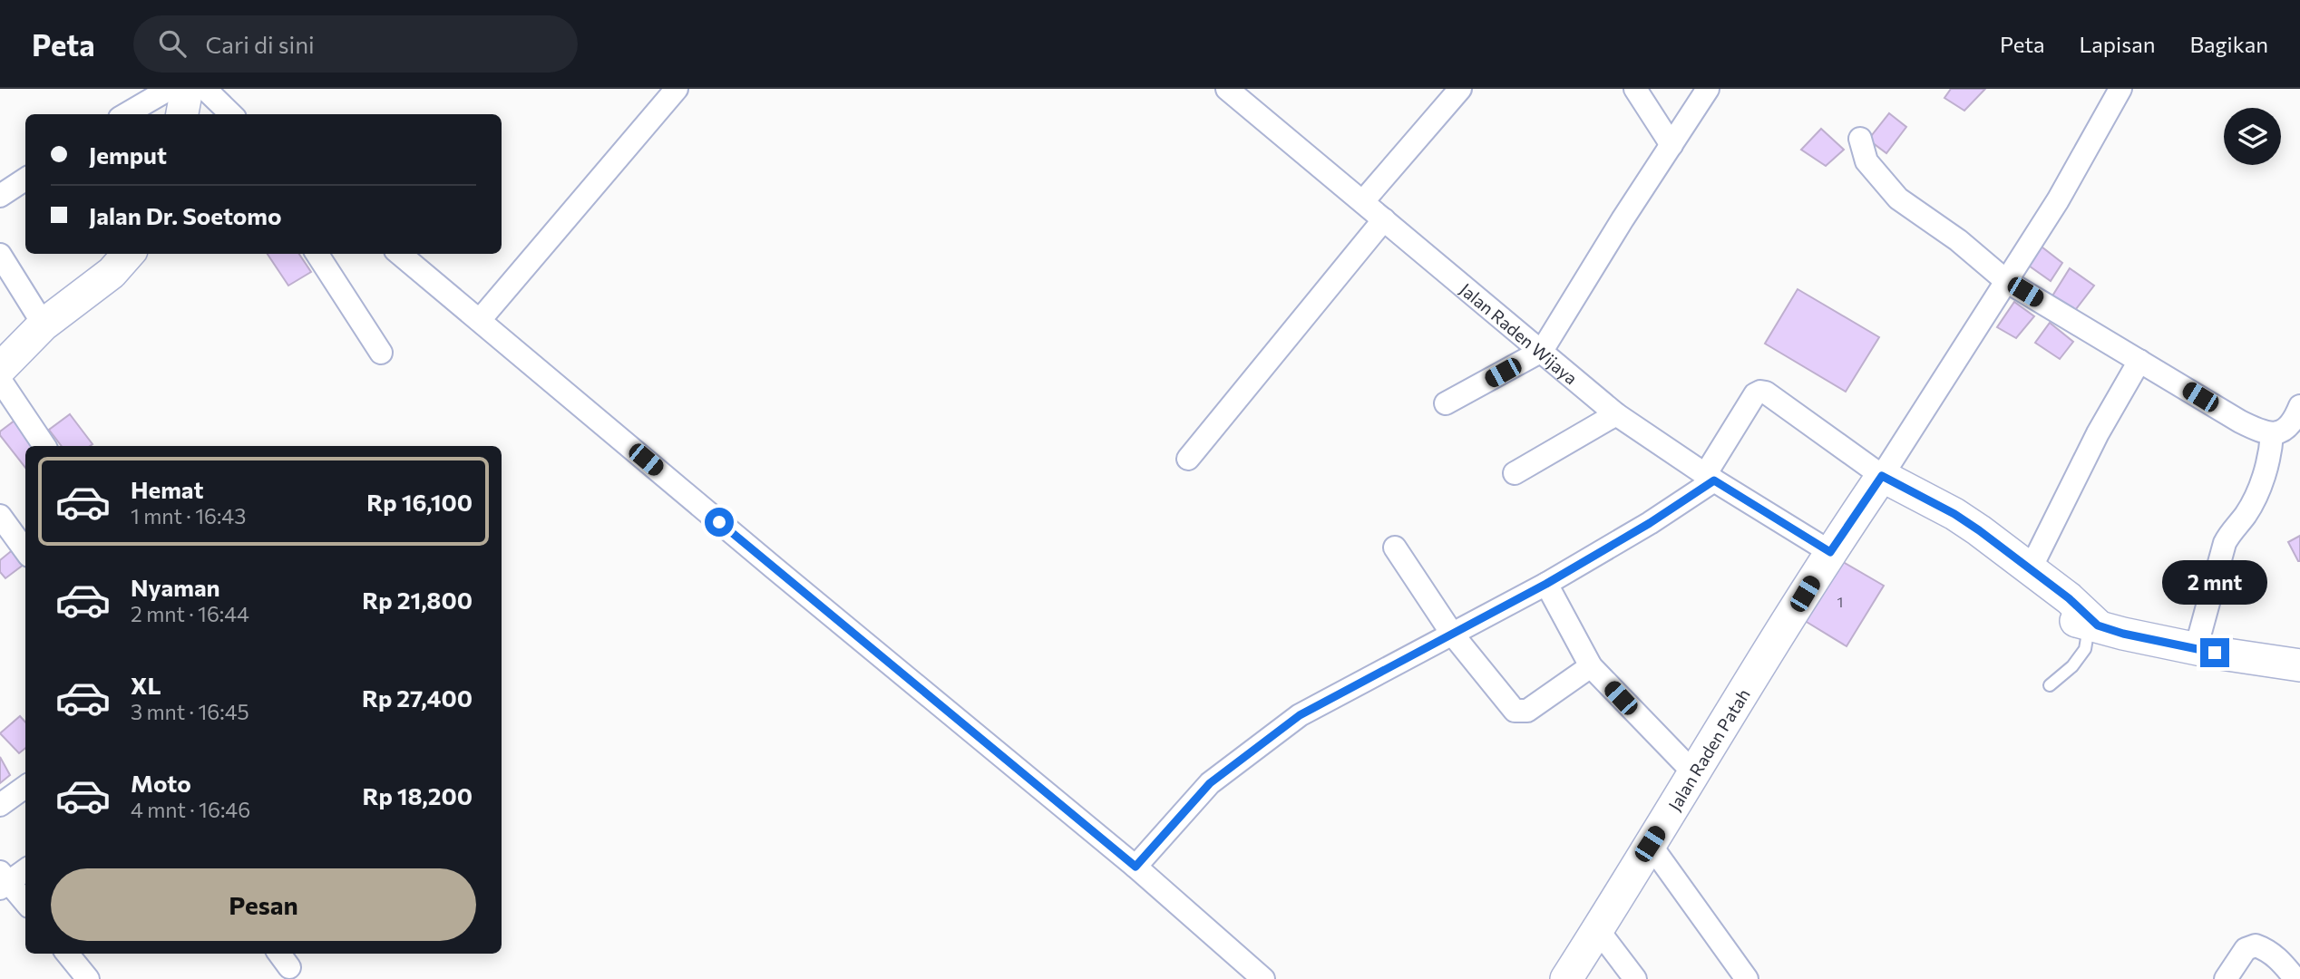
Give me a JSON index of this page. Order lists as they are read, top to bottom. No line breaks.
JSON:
{"streets":{"street":["Jalan Raden Wijaya","Jalan Raden Patah"]},"crossings":[["Jalan Raden Wijaya","Jalan Raden Patah"]],"house_numbers":["1"],"page":{"header":"Peta","search":"Cari di sini","nav":["Peta","Lapisan","Bagikan"],"banner":["Jemput","Jalan Dr. Soetomo"],"list":[{"name":"Hemat","note":"1 mnt · 16:43","value":"Rp 16,100"},{"name":"Nyaman","note":"2 mnt · 16:44","value":"Rp 21,800"},{"name":"XL","note":"3 mnt · 16:45","value":"Rp 27,400"},{"name":"Moto","note":"4 mnt · 16:46","value":"Rp 18,200"}],"bubble":"2 mnt","buttons":"Pesan"}}
